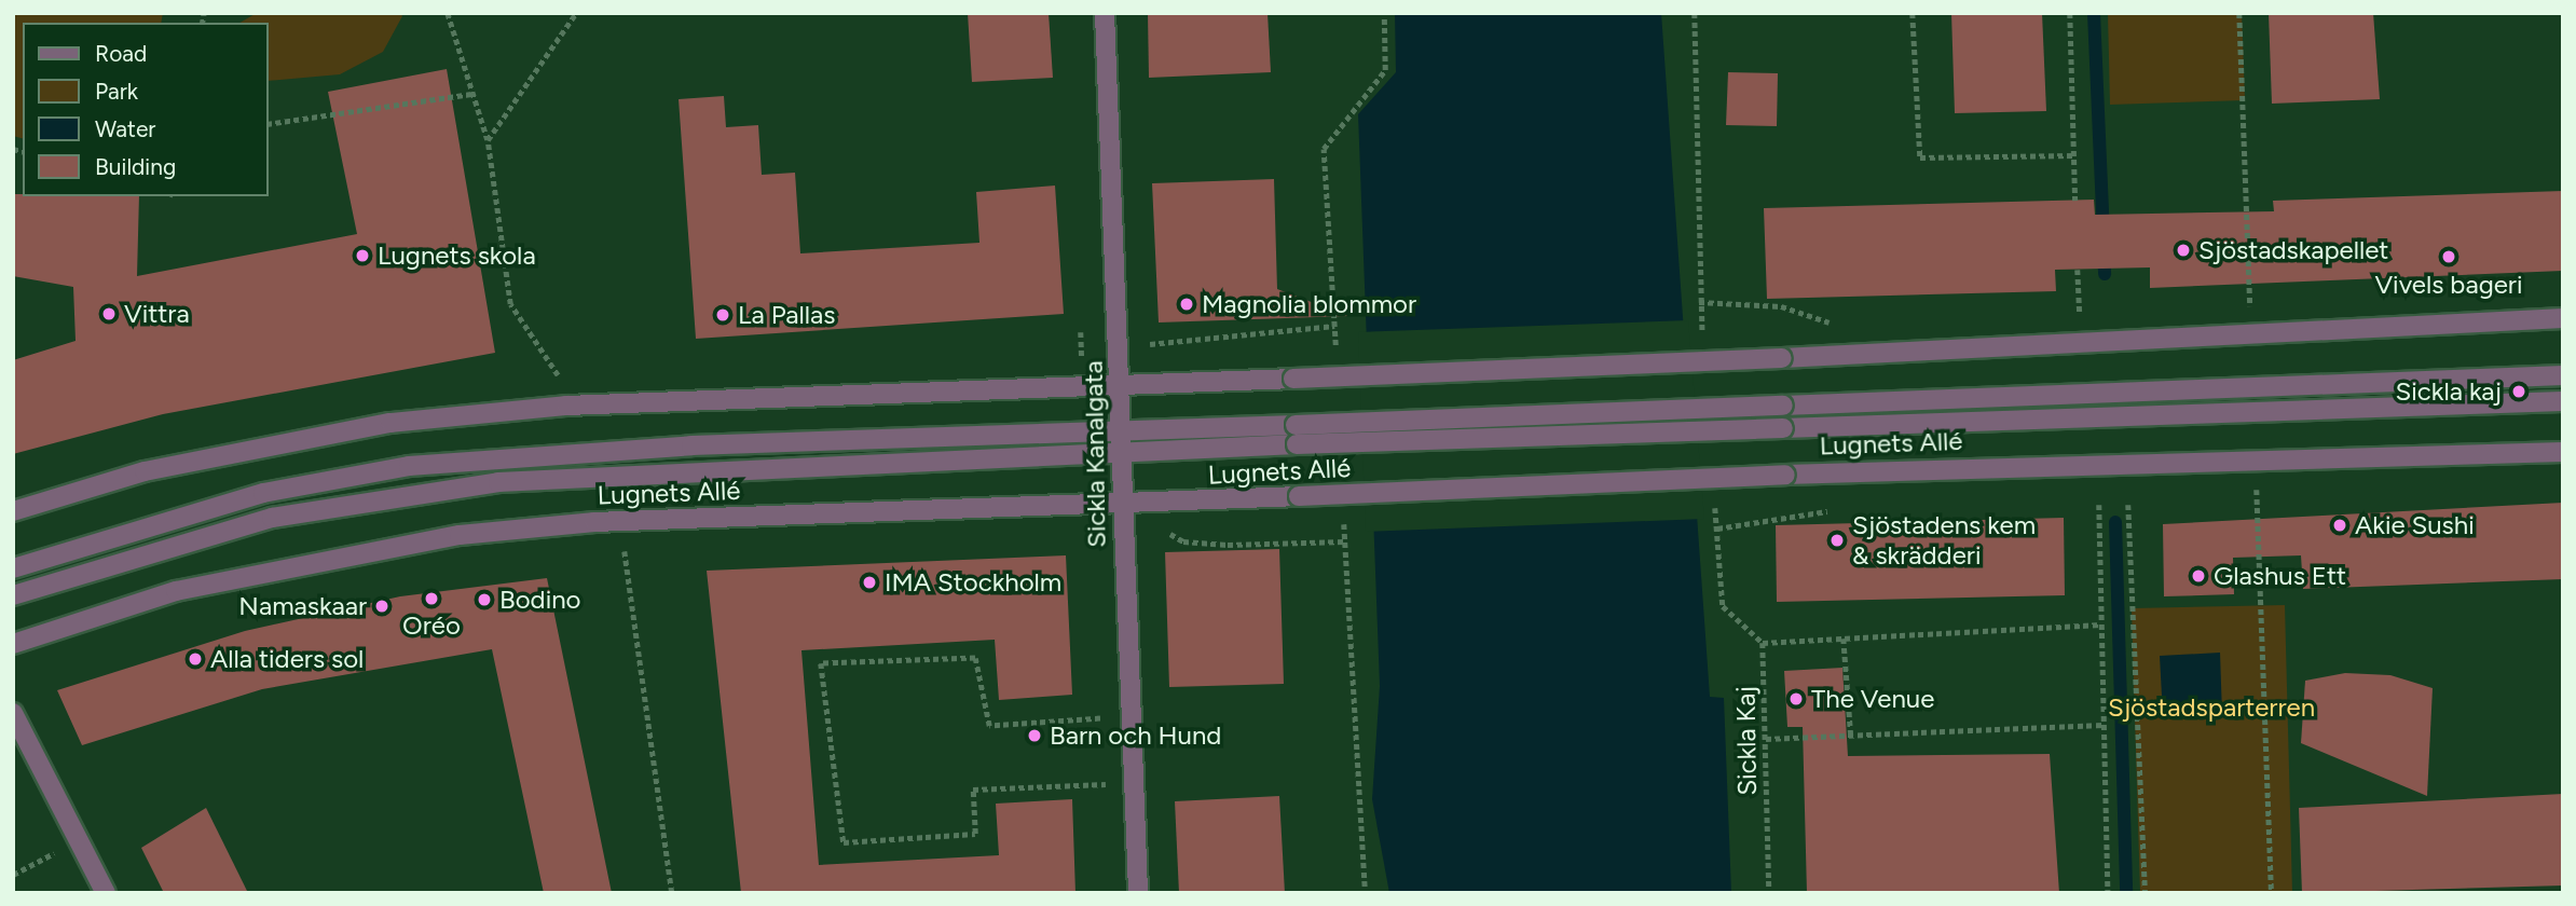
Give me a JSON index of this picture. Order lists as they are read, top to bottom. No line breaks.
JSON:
{"streets":{"street":["Lugnets Allé","Sickla Kanalgata"],"path":["Sickla Kaj"]},"crossings":[["Lugnets Allé","Sickla Kanalgata"]],"parks":["Sjöstadsparterren"],"places":["Sjöstadskapellet","Lugnets skola","Vivels bageri","Magnolia blommor","Vittra","La Pallas","Sickla kaj","Akie Sushi","Sjöstadens kem & skrädderi","Glashus Ett","IMA Stockholm","Oréo","Bodino","Namaskaar","Alla tiders sol","The Venue","Barn och Hund"],"legend":["Road","Park","Water","Building"]}
